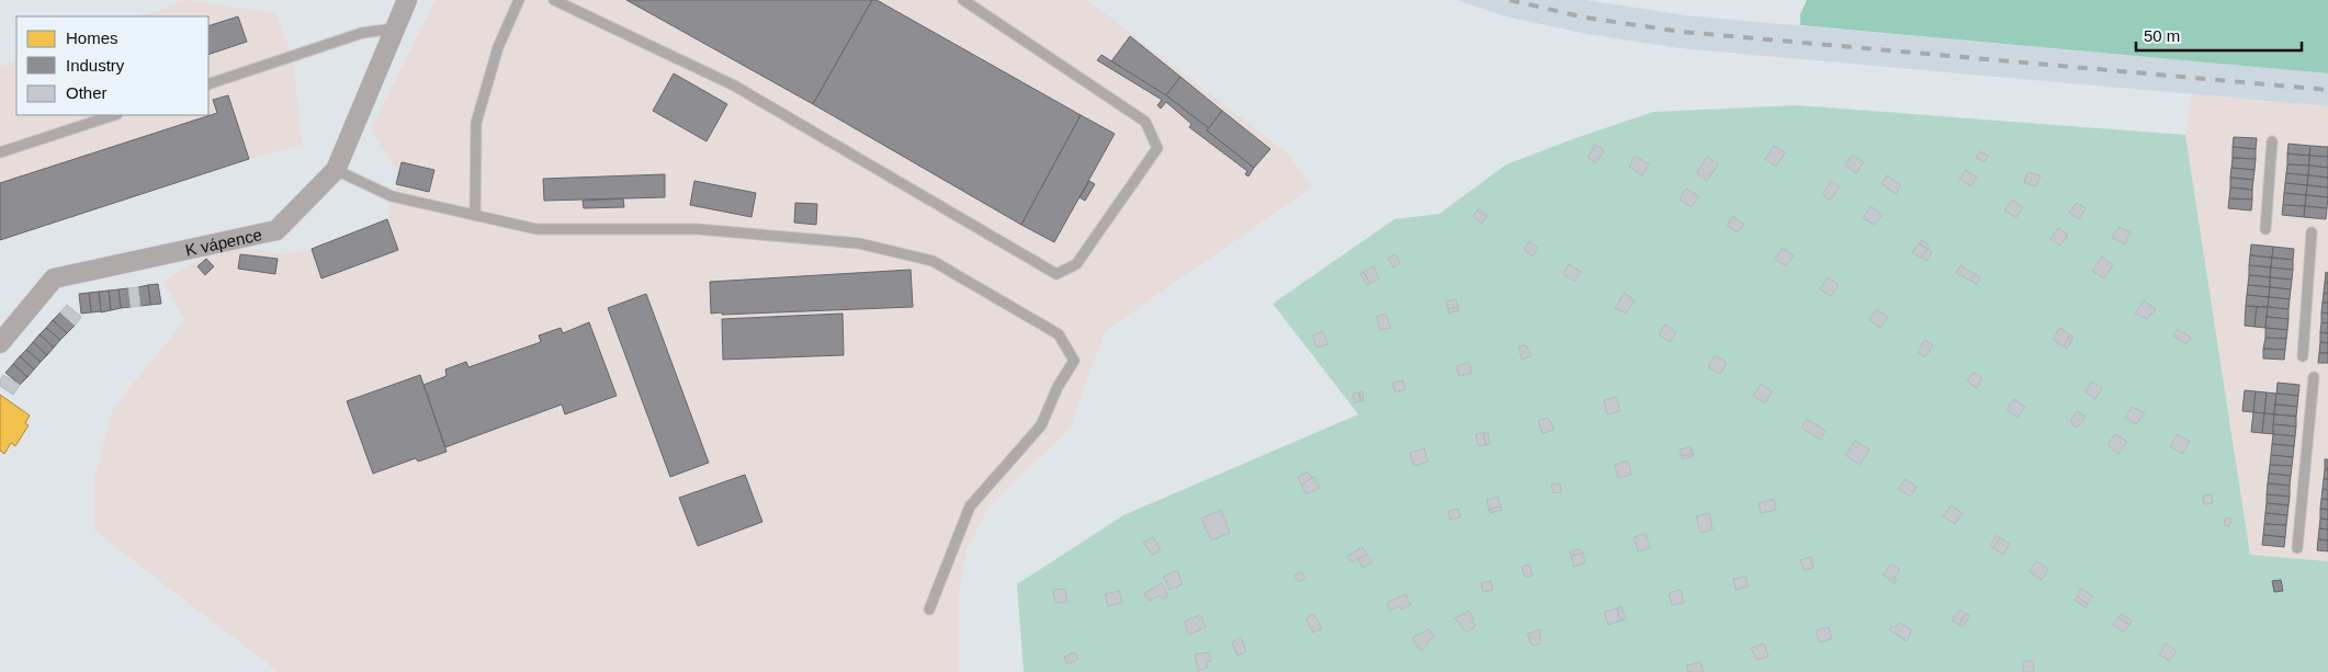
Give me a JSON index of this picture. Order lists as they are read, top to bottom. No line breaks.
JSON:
{"streets":{"street":["K vápence"]},"legend":["Homes","Industry","Other"],"scale_bar":"50 m"}
